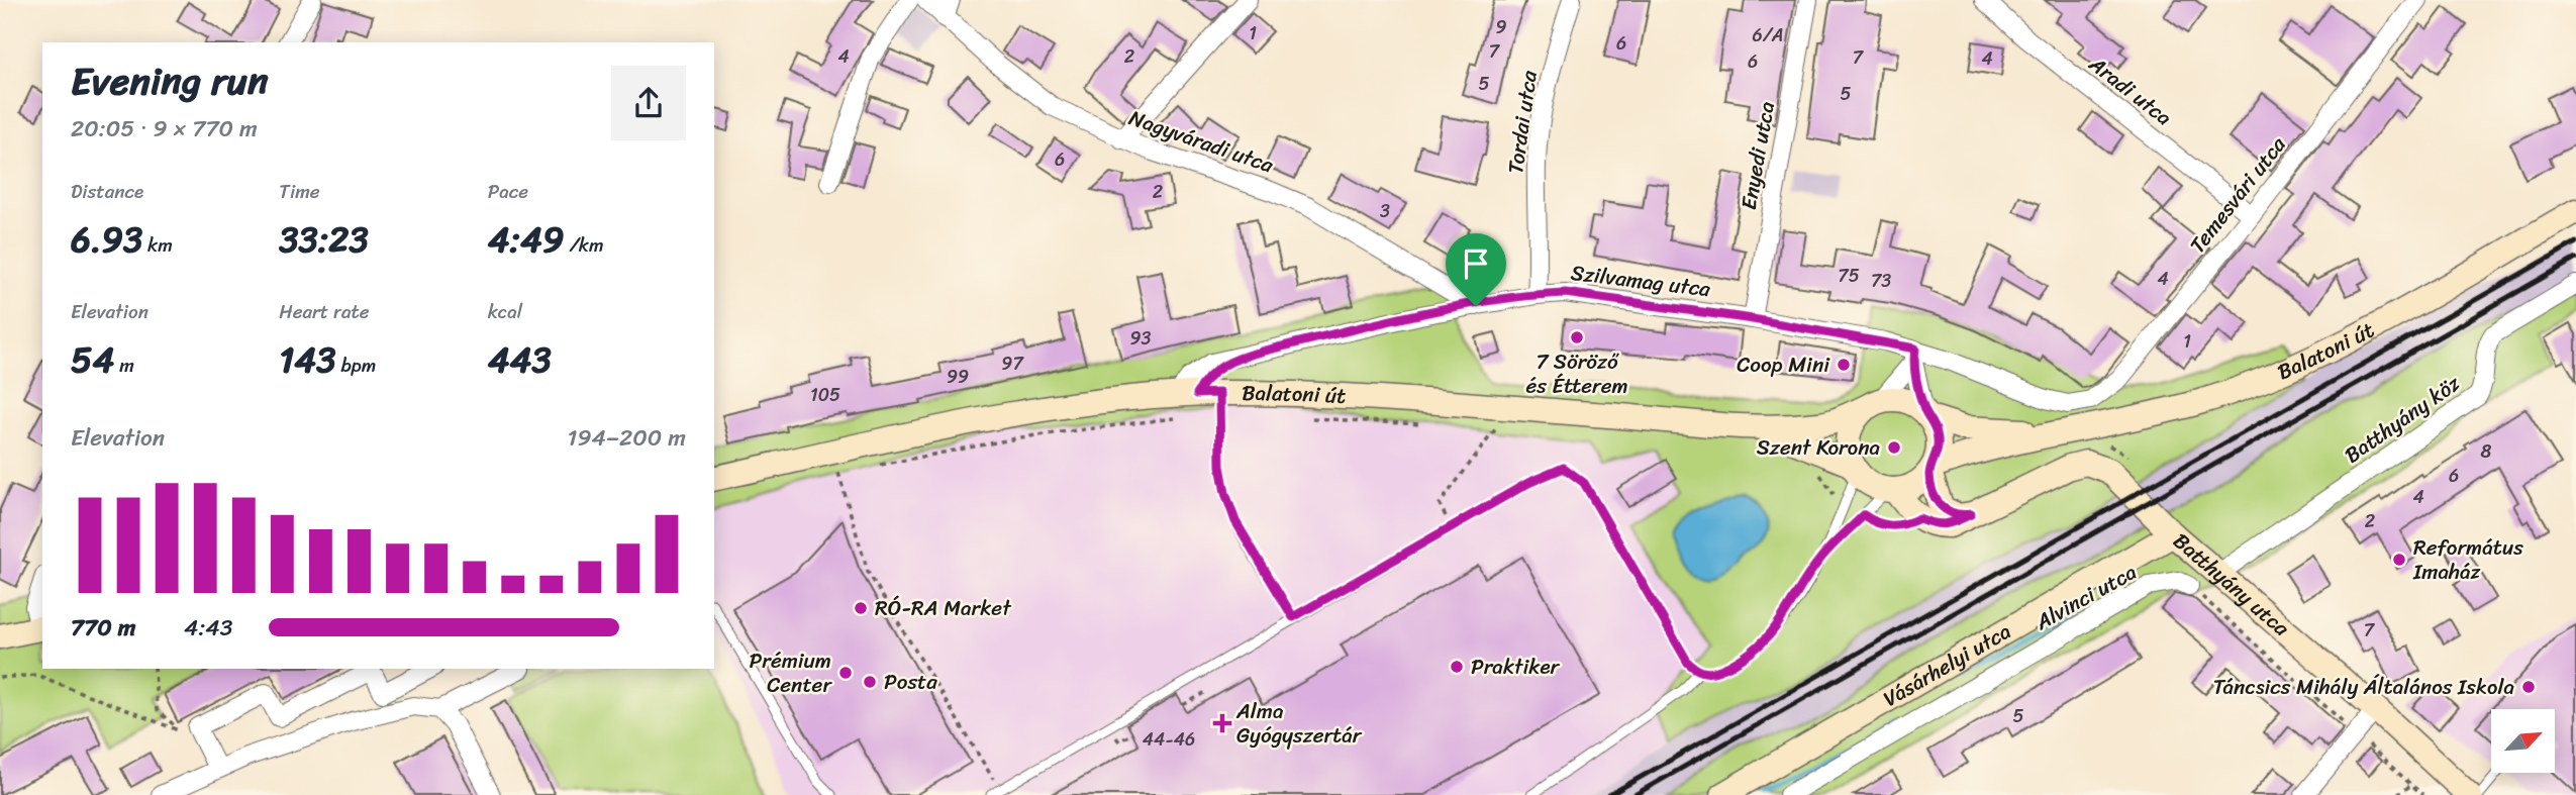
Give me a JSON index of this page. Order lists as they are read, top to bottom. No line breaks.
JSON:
{"streets":{"main road":["Balatoni út","Batthyány utca","Vásárhelyi utca"],"street":["Aradi utca","Tordai utca","Nagyváradi utca","Enyedi utca","Temesvári utca","Szilvamag utca","Batthyány köz","Alvinci utca"]},"crossings":[["Aradi utca","Temesvári utca"],["Tordai utca","Szilvamag utca"],["Nagyváradi utca","Szilvamag utca"],["Enyedi utca","Szilvamag utca"],["Temesvári utca","Szilvamag utca"],["Szilvamag utca","Balatoni út"],["Batthyány köz","Batthyány utca"],["Batthyány utca","Vásárhelyi utca"]],"places":{"other":["7 Söröző és Étterem","Coop Mini","Szent Korona","Református Imaház","RÓ-RA Market","Praktiker","Prémium Center","Posta","Táncsics Mihály Általános Iskola"],"health":["Alma Gyógyszertár"]},"house_numbers":["9","1","6/A","6","7","4","2","7","4","6","5","5","6","2","3","75","4","73","93","1","97","99","105","8","6","4","2","7","5","44-46"],"north":"top right","page":{"heading":["Evening run","20:05 · 9 × 770 m"],"stats":[["Distance","6.93 km"],["Time","33:23"],["Pace","4:49 /km"],["Elevation","54 m"],["Heart rate","143 bpm"],["kcal","443"]],"chart":["Elevation","194–200 m"],"list":[{"name":"770 m","note":"4:43"}]}}
